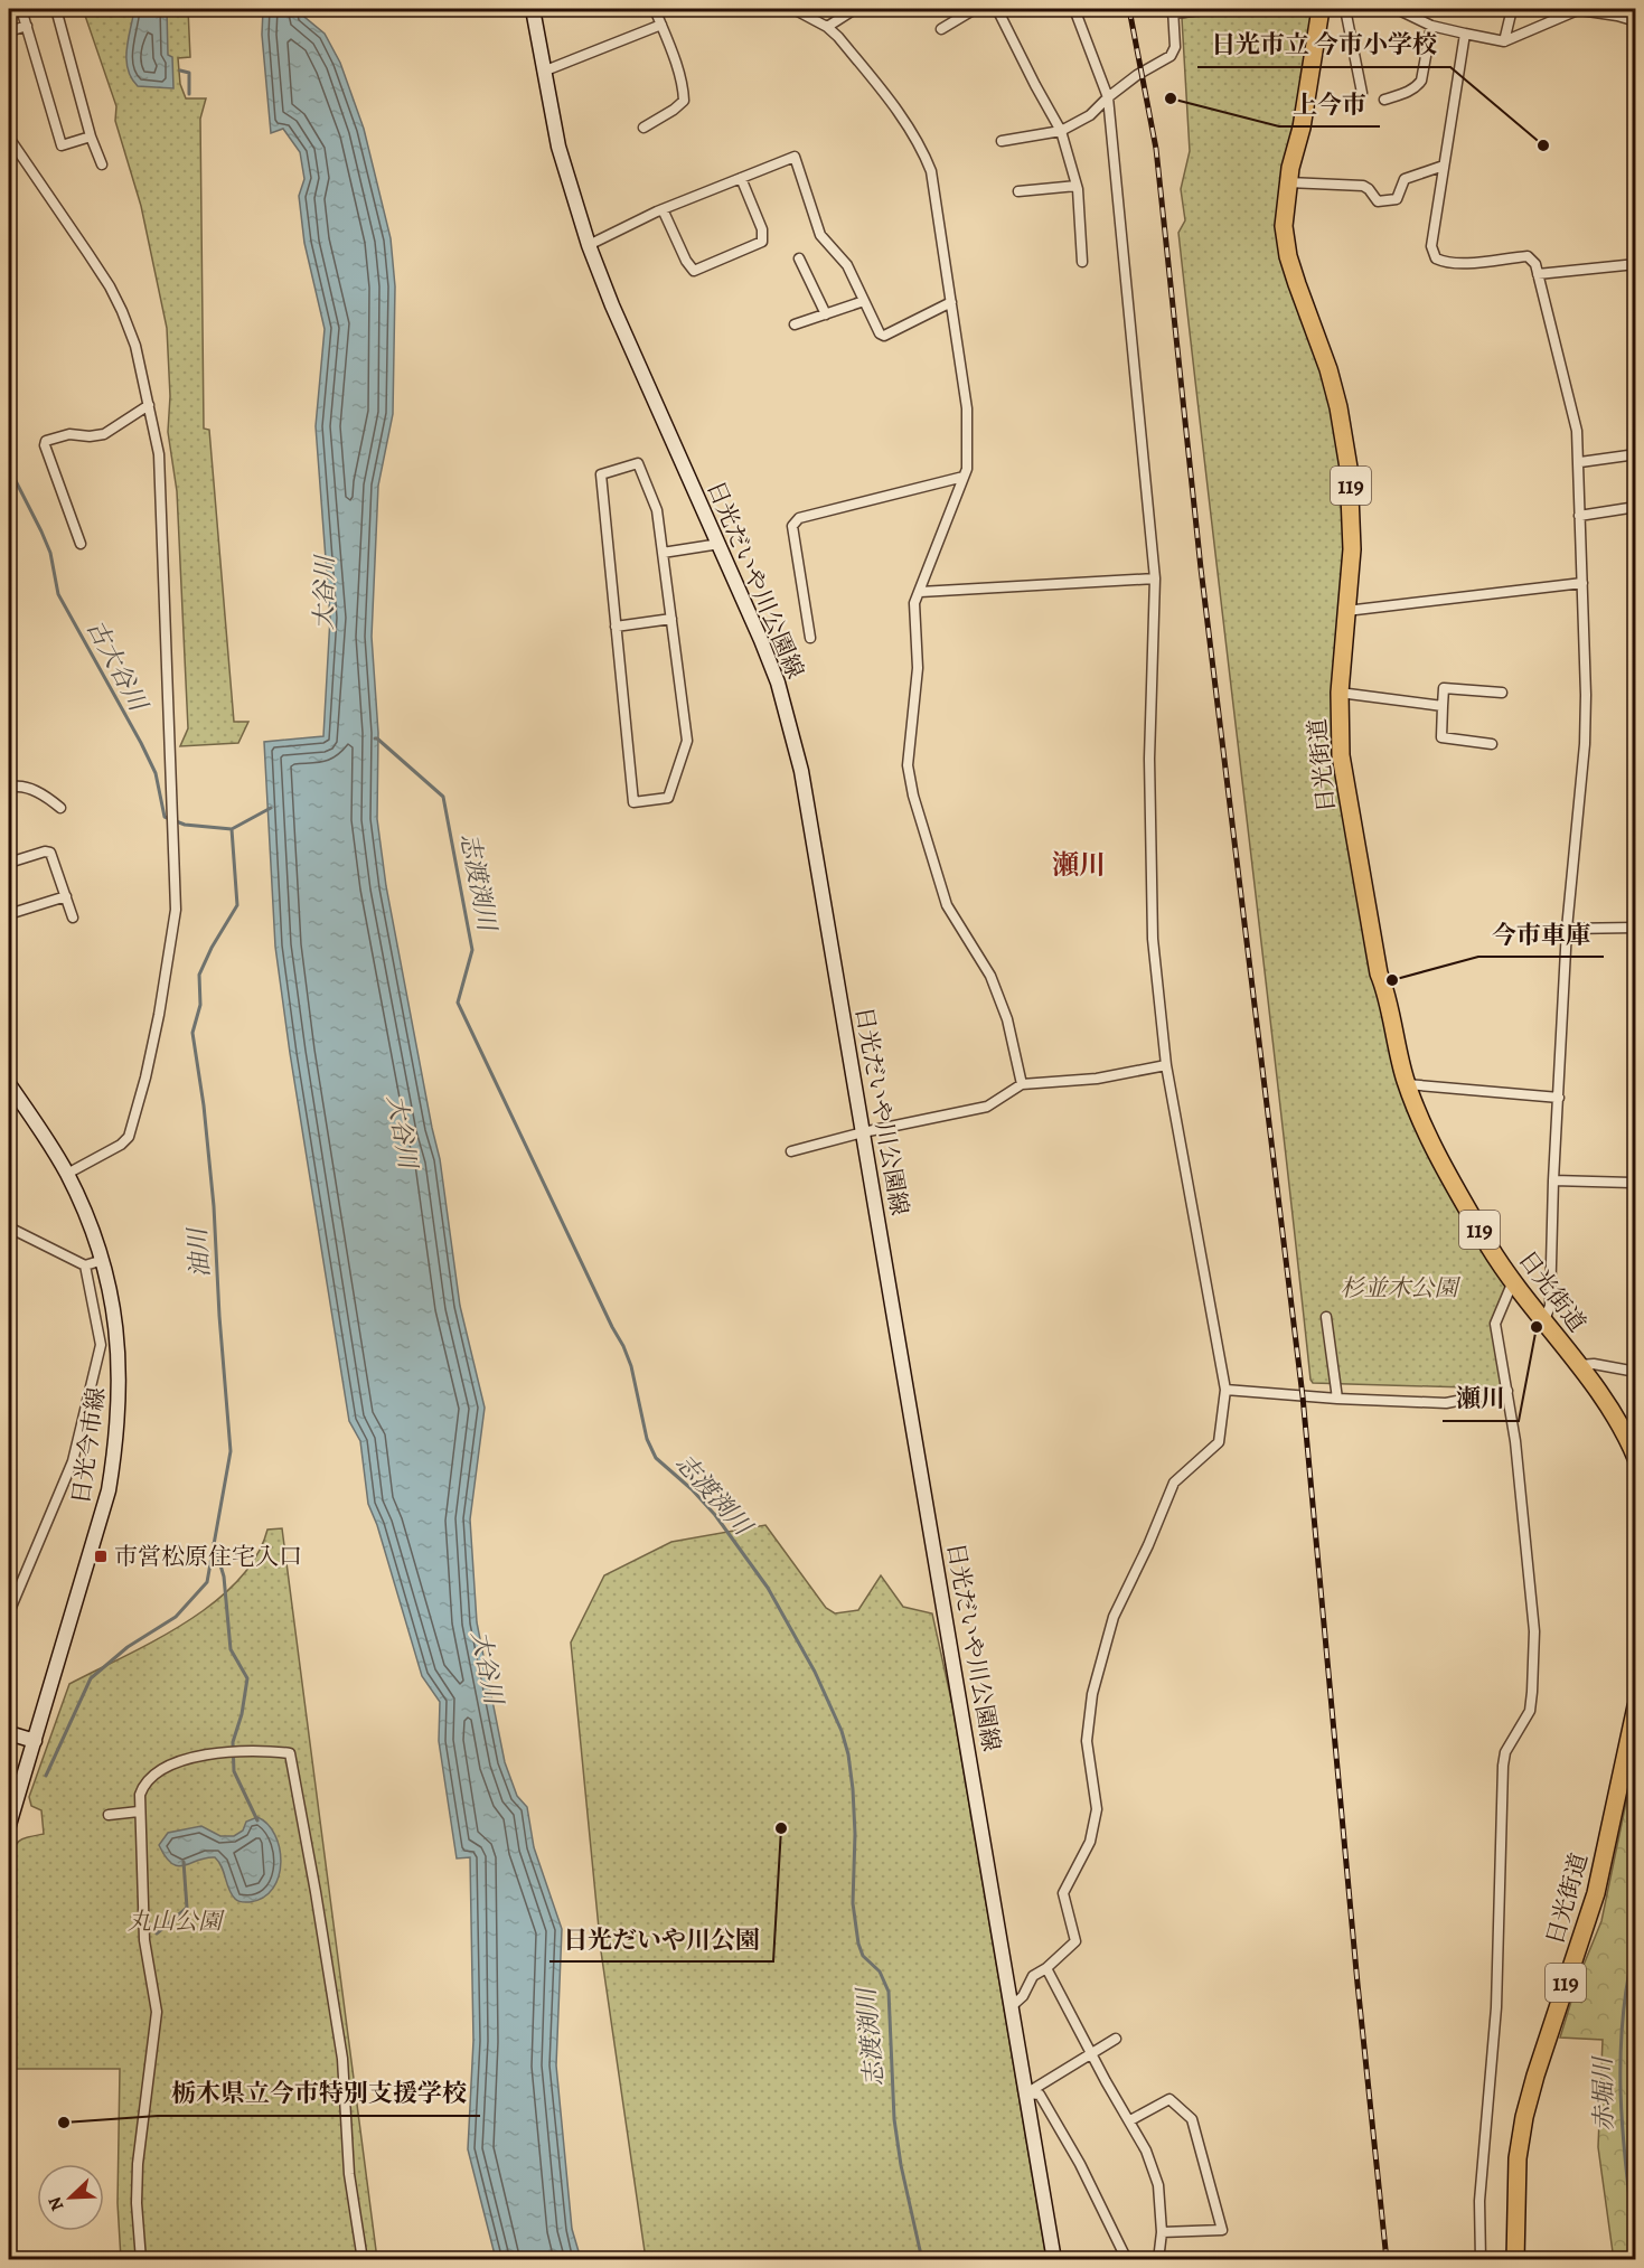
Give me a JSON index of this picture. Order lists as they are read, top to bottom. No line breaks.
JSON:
{"streets":{"highway":["119","日光街道"],"main road":["日光だいや川公園線","日光今市線"]},"districts":["瀬川"],"water":["大谷川","古大谷川","志渡渕川","油川","赤堀川"],"parks":["杉並木公園","丸山公園"],"places":{"other":["上今市","日光市立 今市小学校","今市車庫","瀬川","日光だいや川公園","栃木県立今市特別支援学校"],"transit":["市営松原住宅入口"]},"north":"bottom left"}
